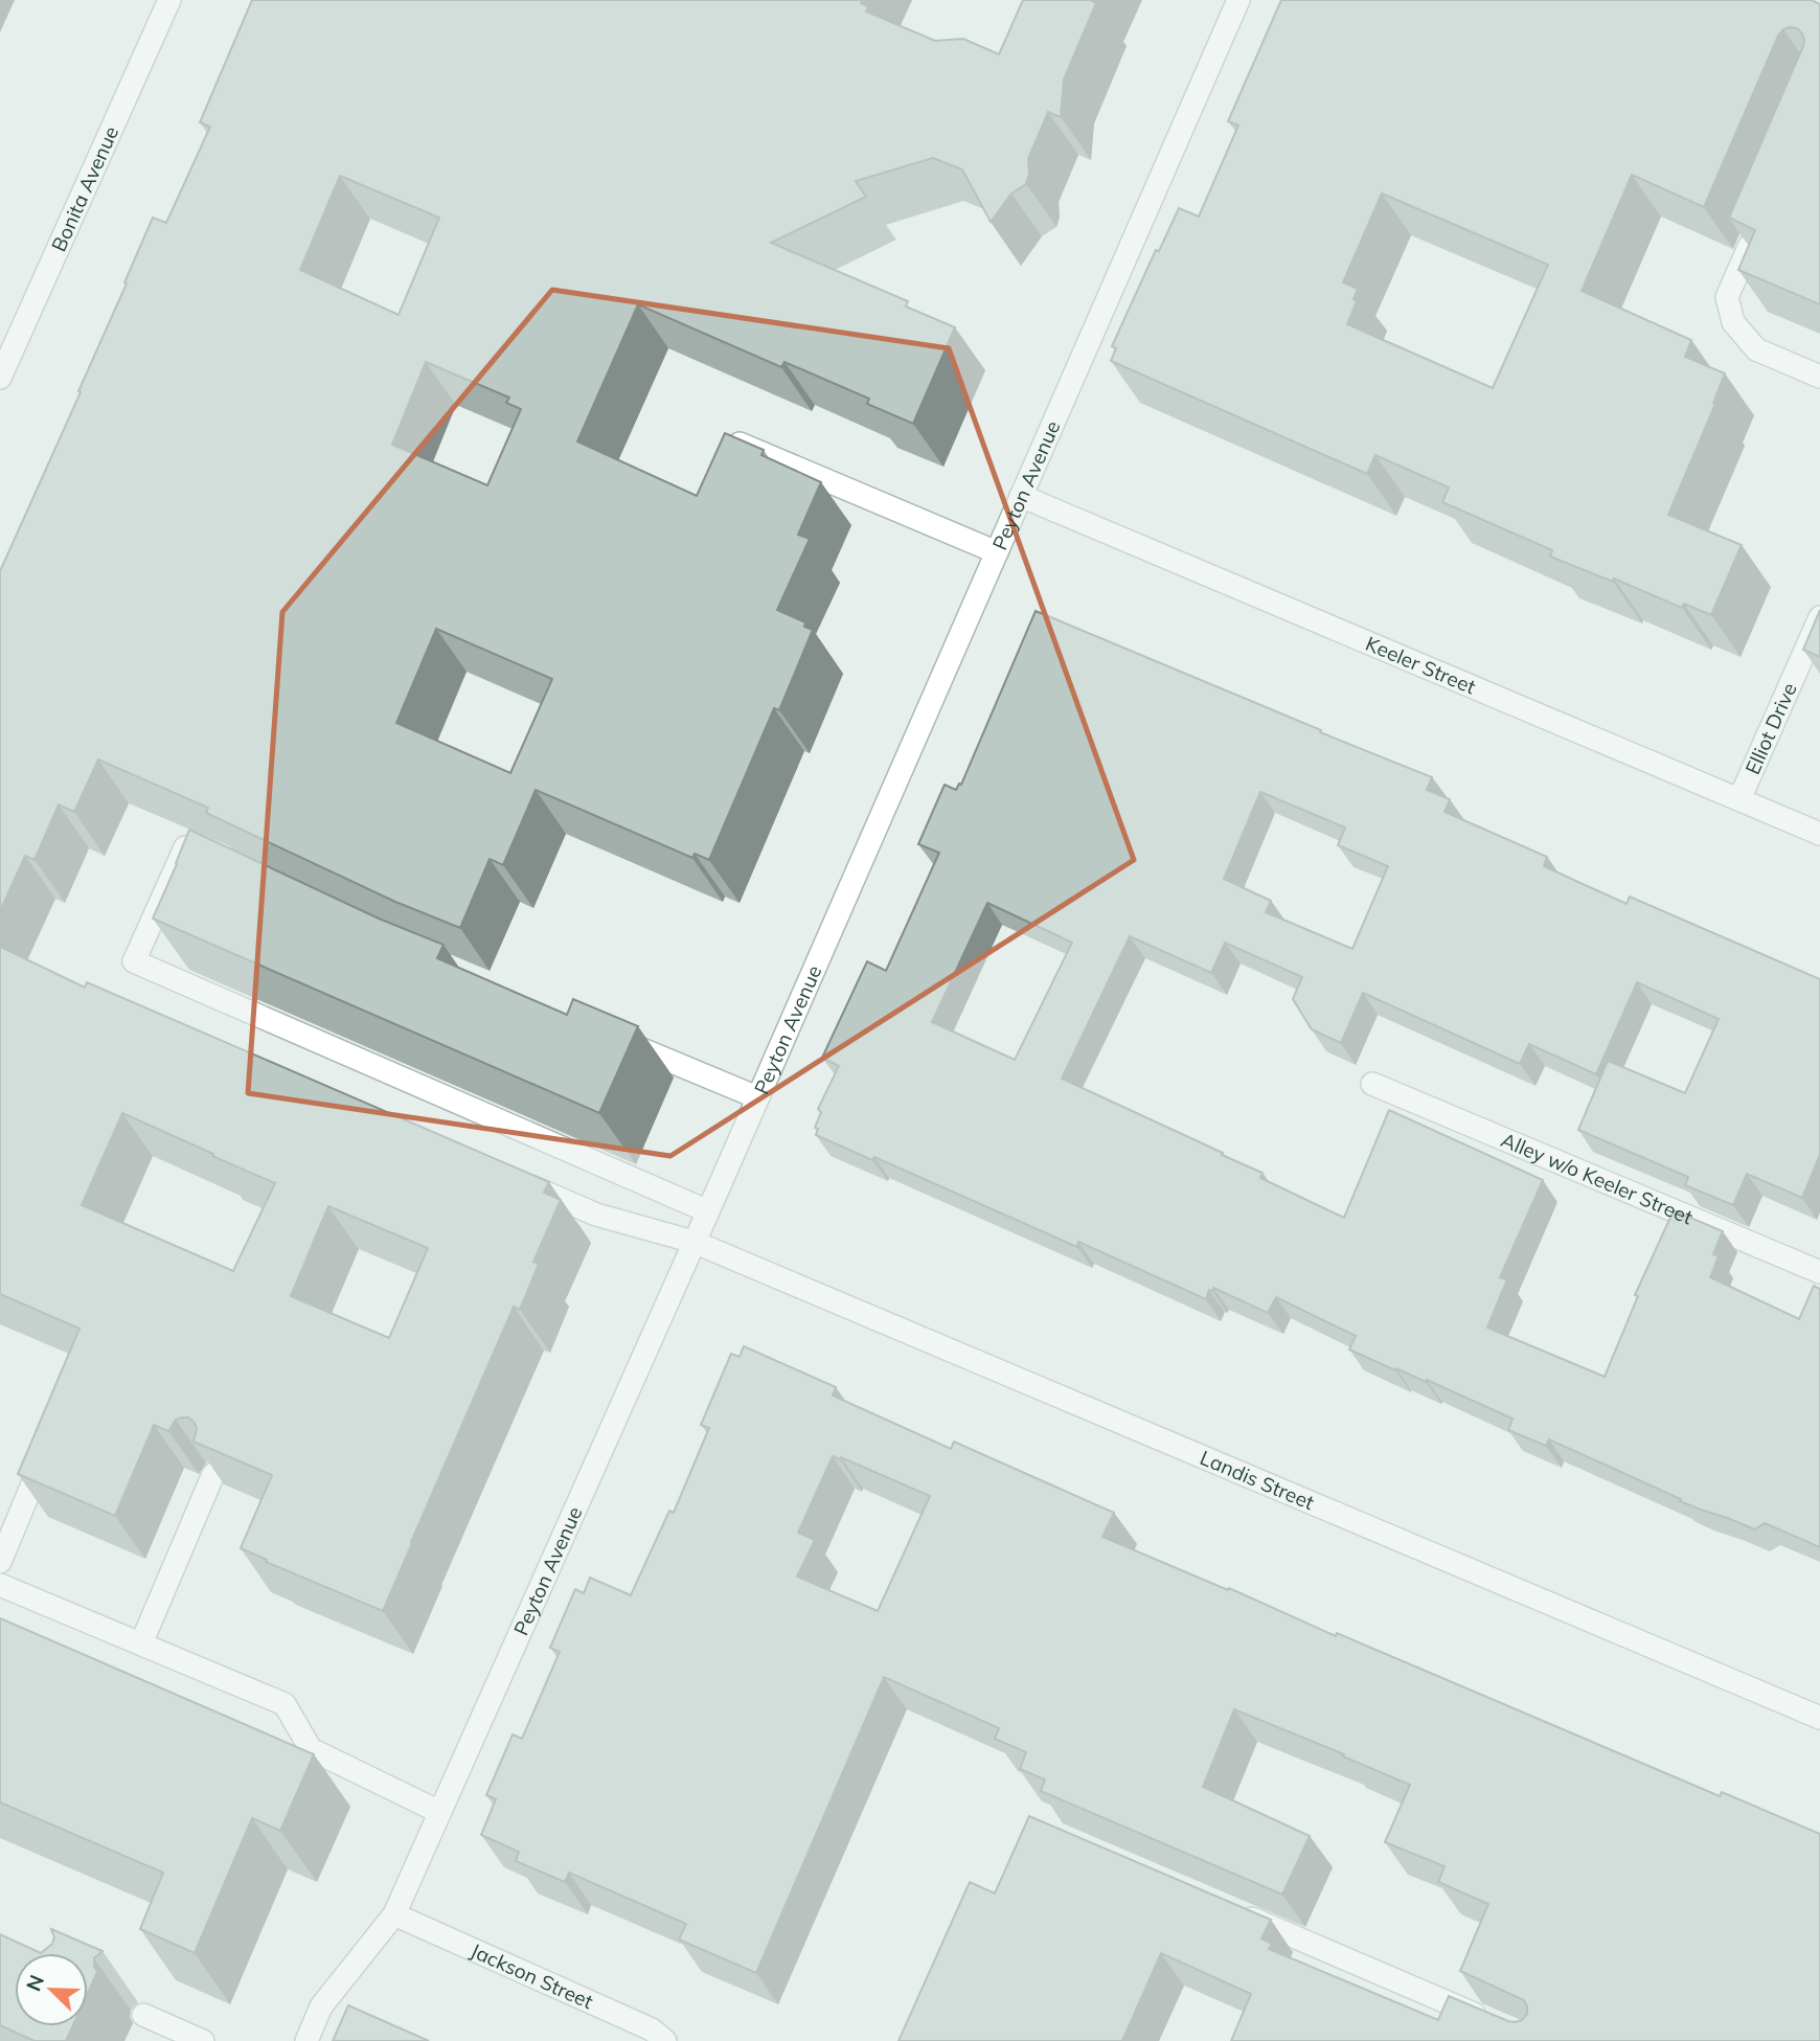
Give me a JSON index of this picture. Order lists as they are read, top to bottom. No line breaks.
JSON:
{"streets":{"street":["Bonita Avenue","Peyton Avenue","Keeler Street","Elliot Drive","Alley w/o Keeler Street","Landis Street","Jackson Street"]},"crossings":[["Peyton Avenue","Keeler Street"],["Peyton Avenue","Landis Street"],["Peyton Avenue","Jackson Street"],["Keeler Street","Elliot Drive"]],"north":"top left"}
